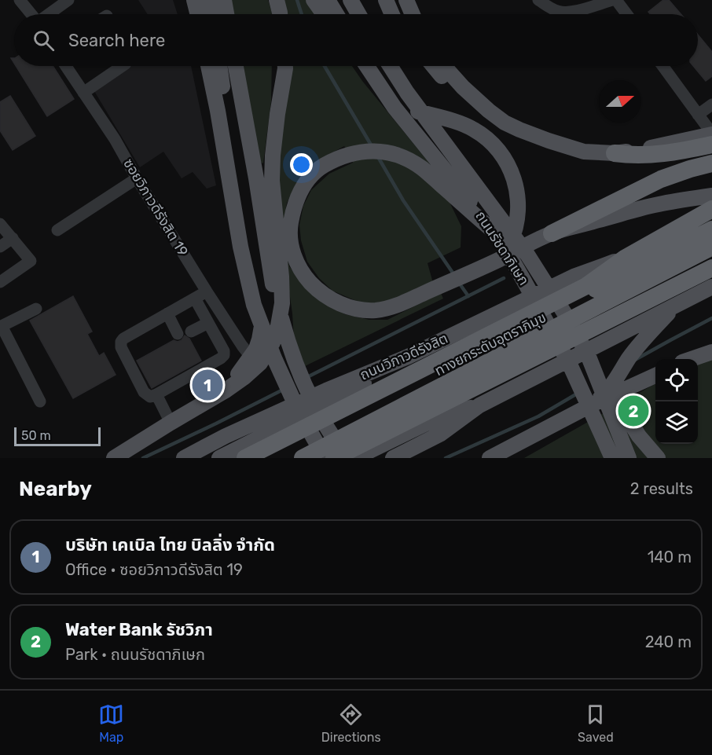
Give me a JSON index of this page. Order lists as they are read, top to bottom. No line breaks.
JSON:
{"streets":{"highway":["ทางยกระดับอุตราภิมุข","ถนนวิภาวดีรังสิต"],"main road":["ถนนรัชดาภิเษก"],"street":["ซอยวิภาวดีรังสิต 19"]},"scale_bar":"50 m","north":"right","page":{"search":"Search here","pins":["1","2"],"scale":"50 m","heading":["Nearby","2 results"],"list":[{"mark":"1","name":"บริษัท เคเบิล ไทย บิลลิ่ง จำกัด","note":"Office · ซอยวิภาวดีรังสิต 19","value":"140 m"},{"mark":"2","name":"Water Bank รัชวิภา","note":"Park · ถนนรัชดาภิเษก","value":"240 m"}],"nav":["Map","Directions","Saved"]}}
